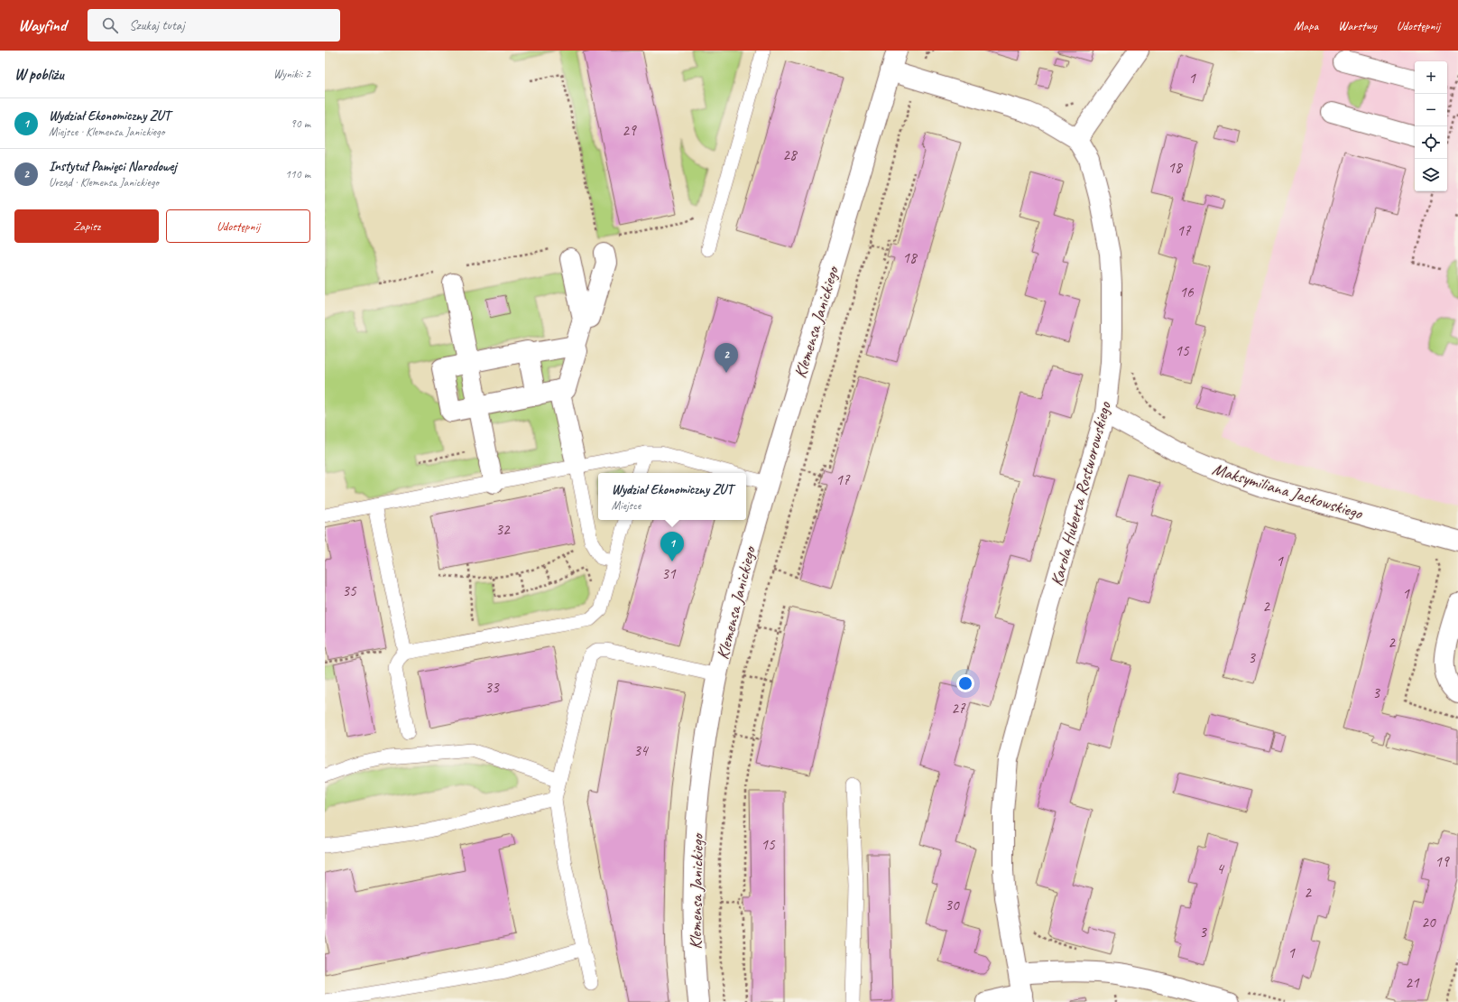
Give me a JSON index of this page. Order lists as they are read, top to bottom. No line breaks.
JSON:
{"streets":{"street":["Klemensa Janickiego","Maksymiliana Jackowskiego","Karola Huberta Rostworowskiego"]},"crossings":[["Klemensa Janickiego","Karola Huberta Rostworowskiego"],["Maksymiliana Jackowskiego","Karola Huberta Rostworowskiego"]],"house_numbers":["1","29","28","18","17","18","16","15","17","32","1","31","35","1","2","2","3","33","3","27","34","15","19","4","2","30","20","3","1","21"],"page":{"header":"Wayfind","search":"Szukaj tutaj","nav":["Mapa","Warstwy","Udostępnij"],"heading":["W pobliżu","Wyniki: 2"],"map_buttons":["+","−"],"list":[{"mark":"1","name":"Wydział Ekonomiczny ZUT","note":"Miejsce · Klemensa Janickiego","value":"90 m"},{"mark":"2","name":"Instytut Pamięci Narodowej","note":"Urząd · Klemensa Janickiego","value":"110 m"}],"buttons":["Zapisz","Udostępnij"],"pins":["2","1"],"popup":["Wydział Ekonomiczny ZUT","Miejsce"]}}
